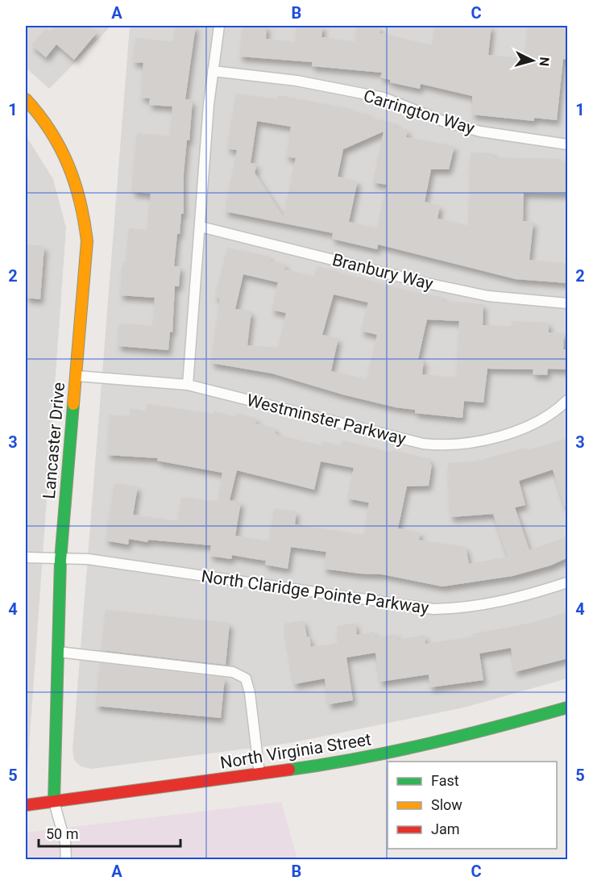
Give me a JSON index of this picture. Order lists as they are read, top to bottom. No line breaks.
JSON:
{"streets":{"street":["Lancaster Drive","North Virginia Street"],"lane":["Carrington Way","Branbury Way","Westminster Parkway","North Claridge Pointe Parkway"]},"crossings":[["Westminster Parkway","Lancaster Drive"],["Lancaster Drive","North Claridge Pointe Parkway"],["Lancaster Drive","North Virginia Street"]],"legend":["Fast","Slow","Jam"],"scale_bar":"50 m","north":"right","grid":{"columns":["A","B","C"],"rows":["1","2","3","4","5"]}}
